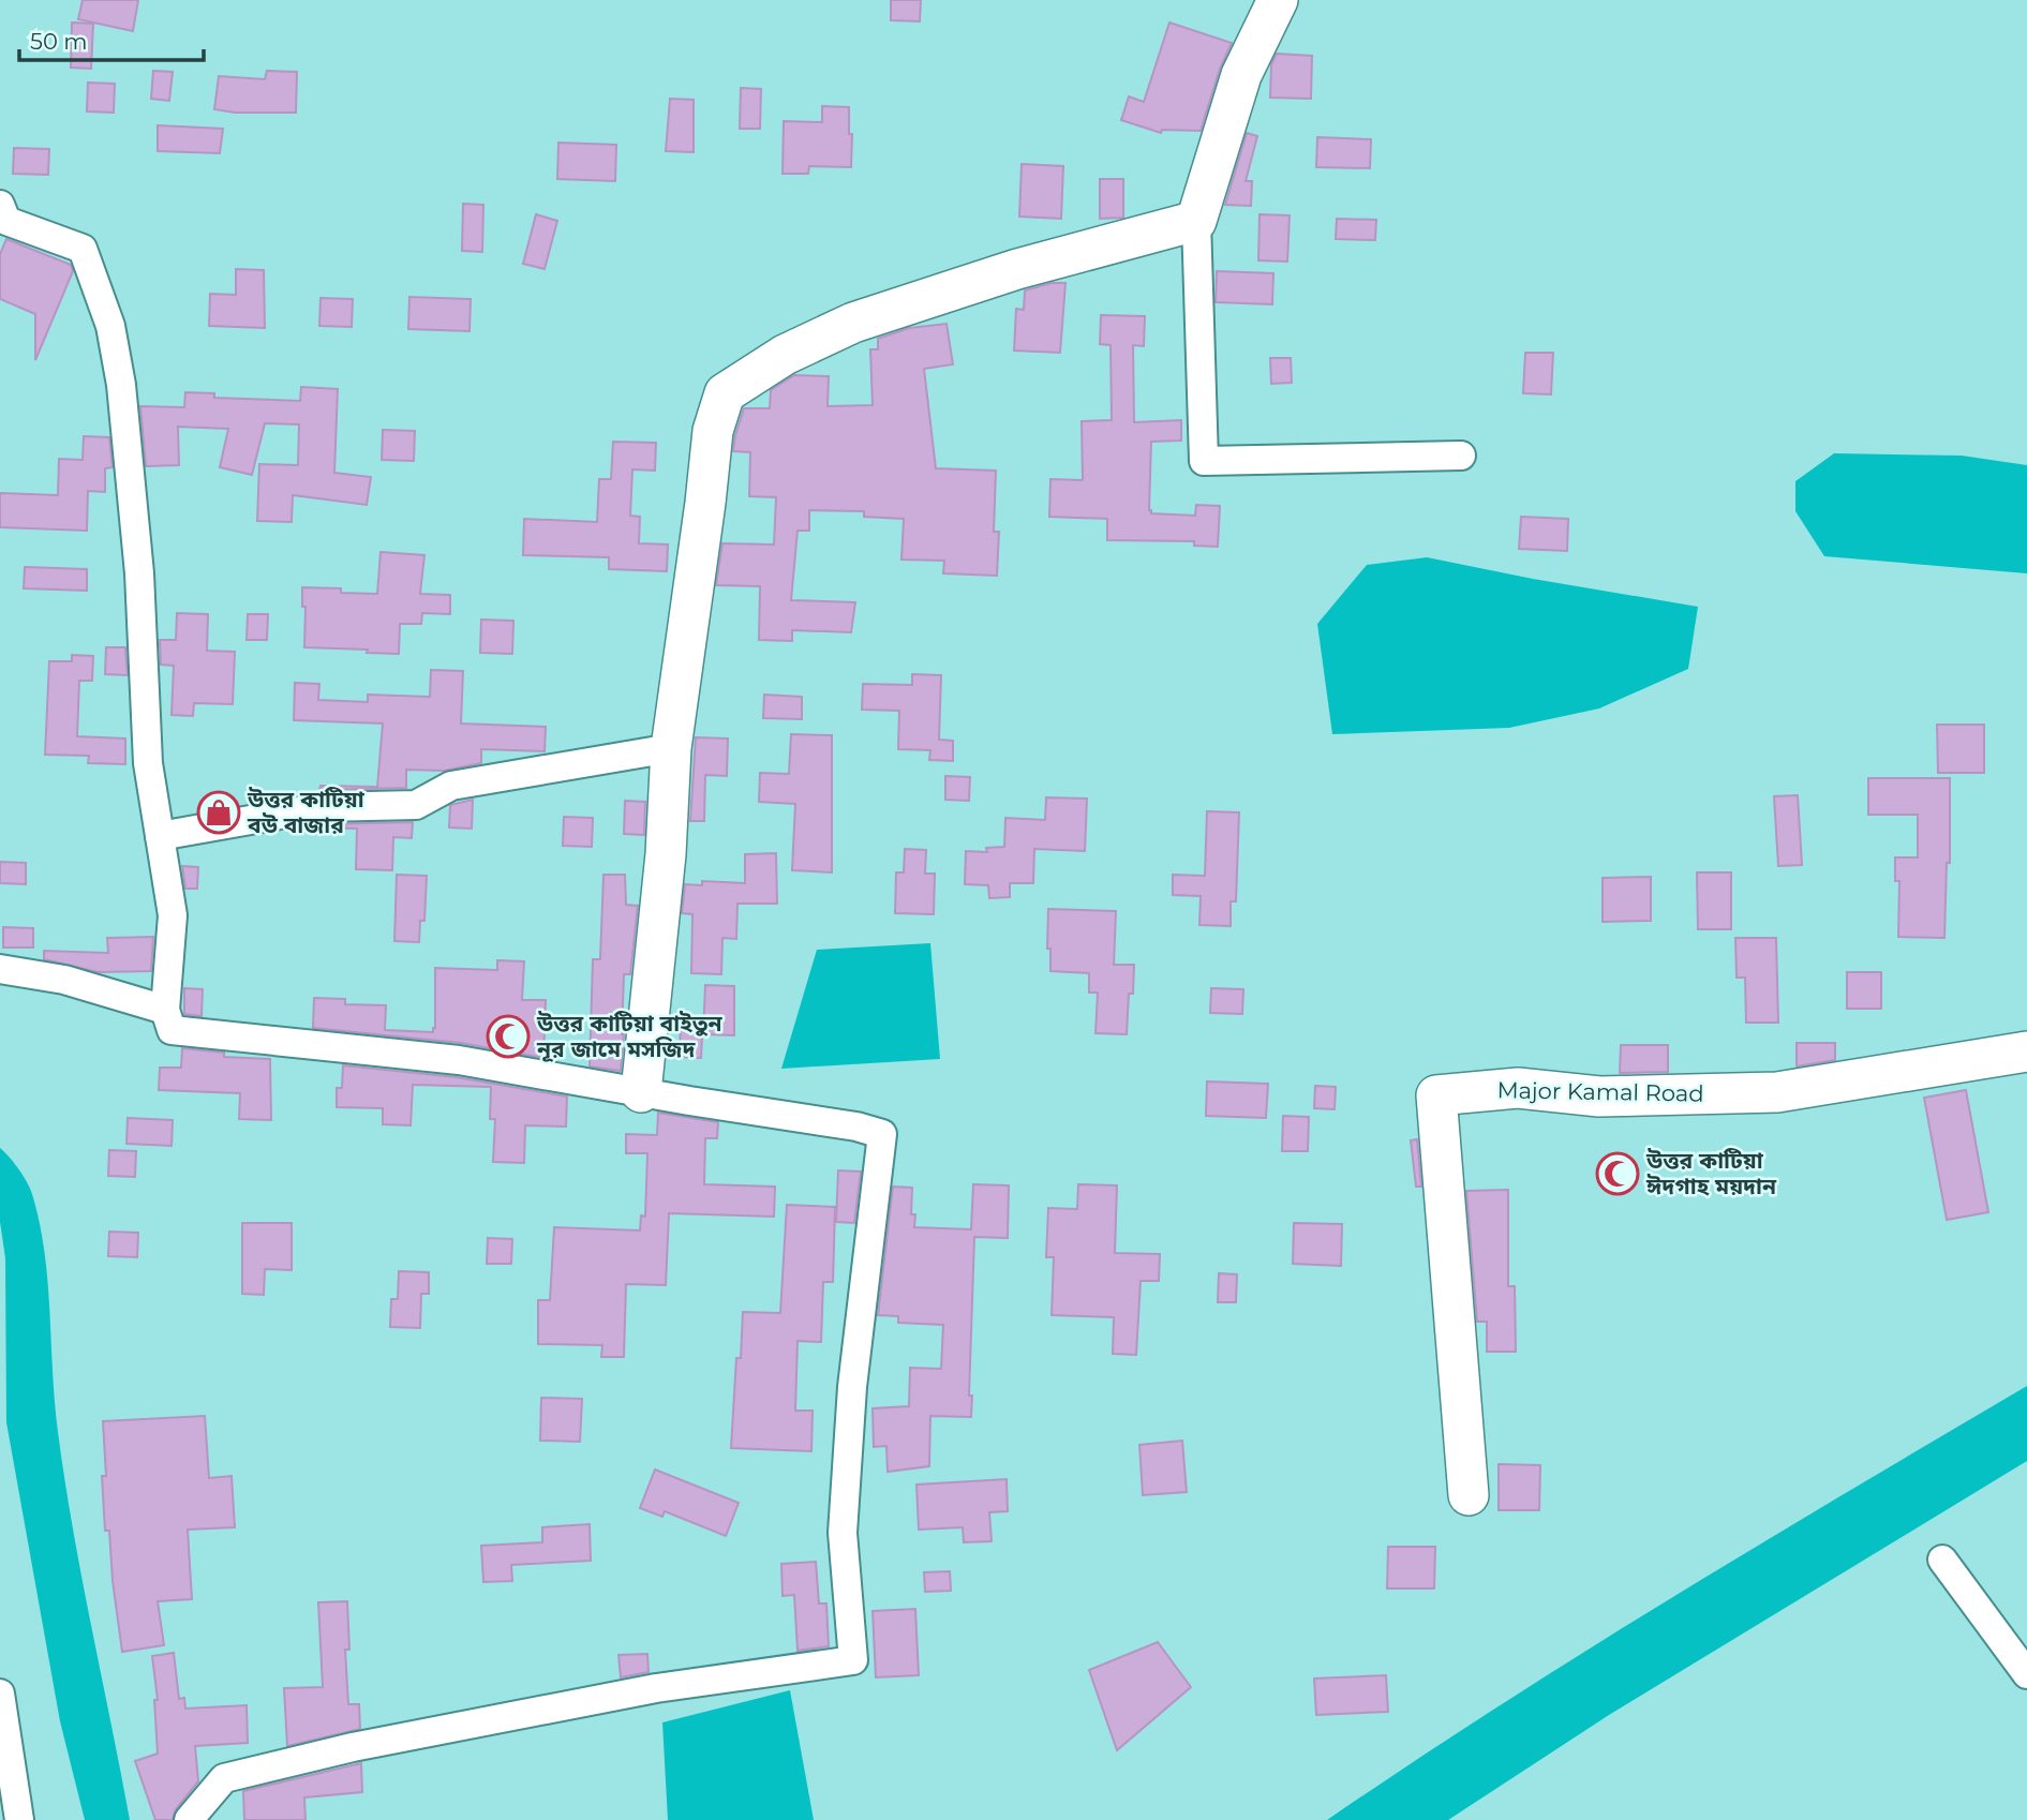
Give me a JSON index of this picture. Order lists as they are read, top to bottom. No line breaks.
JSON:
{"streets":{"street":["Major Kamal Road"]},"places":{"shop":["উত্তর কাটিয়া বউ বাজার"],"mosque":["উত্তর কাটিয়া বাইতুন নূর জামে মসজিদ","উত্তর কাটিয়া ঈদগাহ ময়দান"]},"scale_bar":"50 m"}
